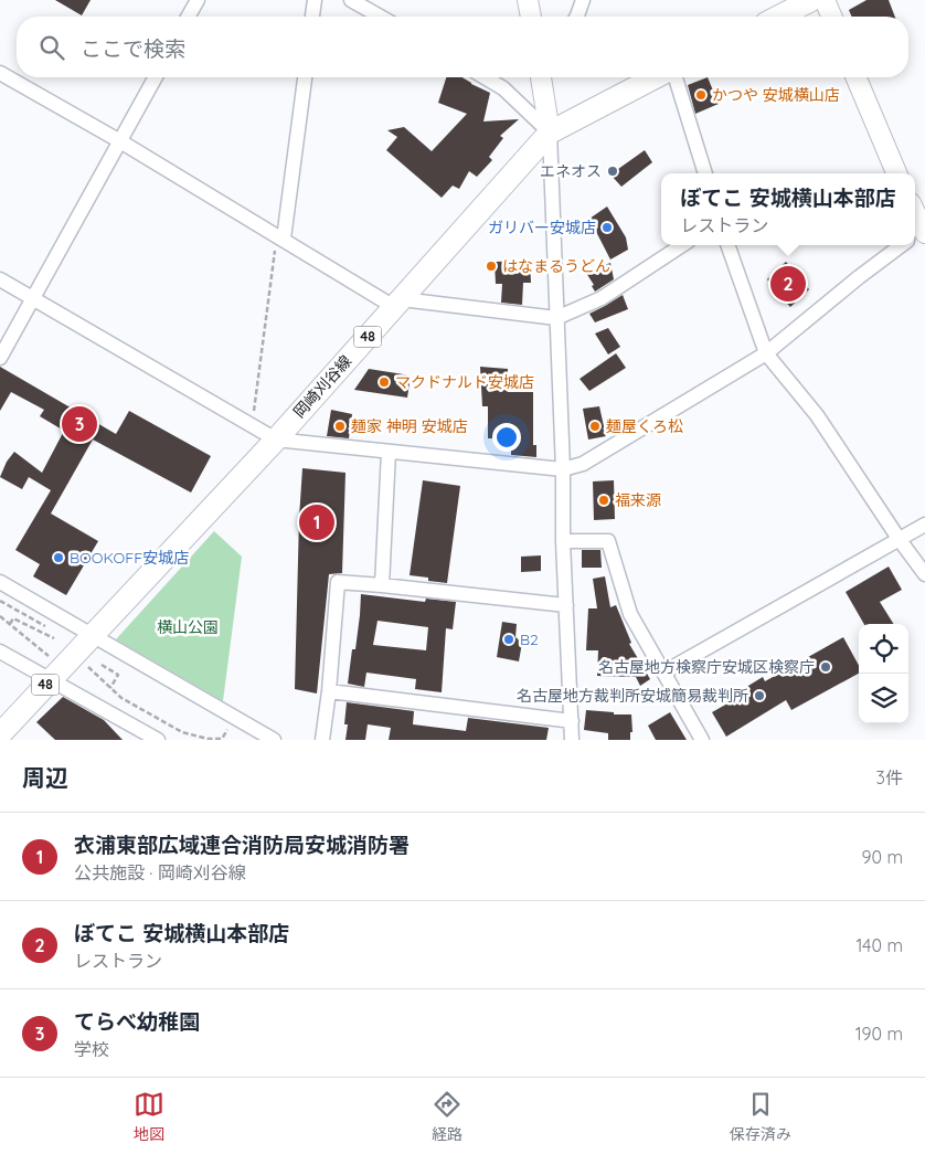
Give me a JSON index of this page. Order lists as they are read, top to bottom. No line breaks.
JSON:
{"streets":{"main road":["48","岡崎刈谷線"]},"parks":["横山公園"],"places":["かつや 安城横山店","エネオス","ガリバー安城店","はなまるうどん","マクドナルド安城店","麺家 神明 安城店","麺屋くろ松","福来源","BOOKOFF安城店","B2","名古屋地方検察庁安城区検察庁","名古屋地方裁判所安城簡易裁判所"],"page":{"search":"ここで検索","popup":["ぼてこ 安城横山本部店","レストラン"],"pins":["2","3","1"],"heading":["周辺","3件"],"list":[{"mark":"1","name":"衣浦東部広域連合消防局安城消防署","note":"公共施設 · 岡崎刈谷線","value":"90 m"},{"mark":"2","name":"ぼてこ 安城横山本部店","note":"レストラン","value":"140 m"},{"mark":"3","name":"てらべ幼稚園","note":"学校","value":"190 m"}],"nav":["地図","経路","保存済み"]}}
